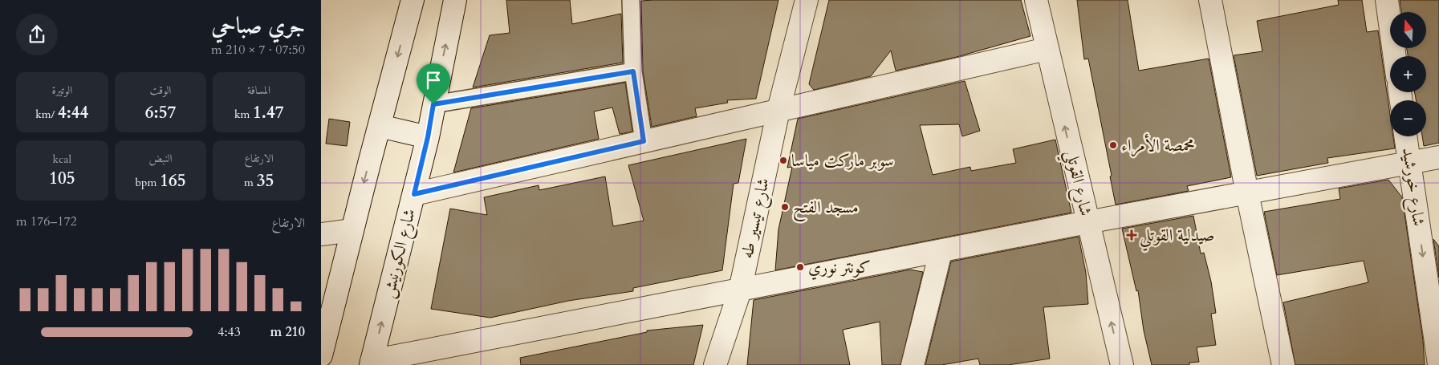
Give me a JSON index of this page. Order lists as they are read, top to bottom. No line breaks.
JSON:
{"streets":{"street":["شارع القوتلي","شارع خورشيد","شارع تيسير طه","شارع الكورنيش"]},"places":{"other":["محمصة الأمراء","سوبر ماركت مياسا","مسجد الفتح","كونتر نوري"],"health":["صيدلية القوتلي"]},"north":"top","page":{"heading":["جري صباحي","07:50 · 7 × 210 m"],"map_buttons":["+","−"],"stats":[["المسافة","1.47 km"],["الوقت","6:57"],["الوتيرة","4:44 /km"],["الارتفاع","35 m"],["النبض","165 bpm"],["kcal","105"]],"chart":["الارتفاع","172–176 m"],"list":[{"name":"210 m","note":"4:43"}]}}
